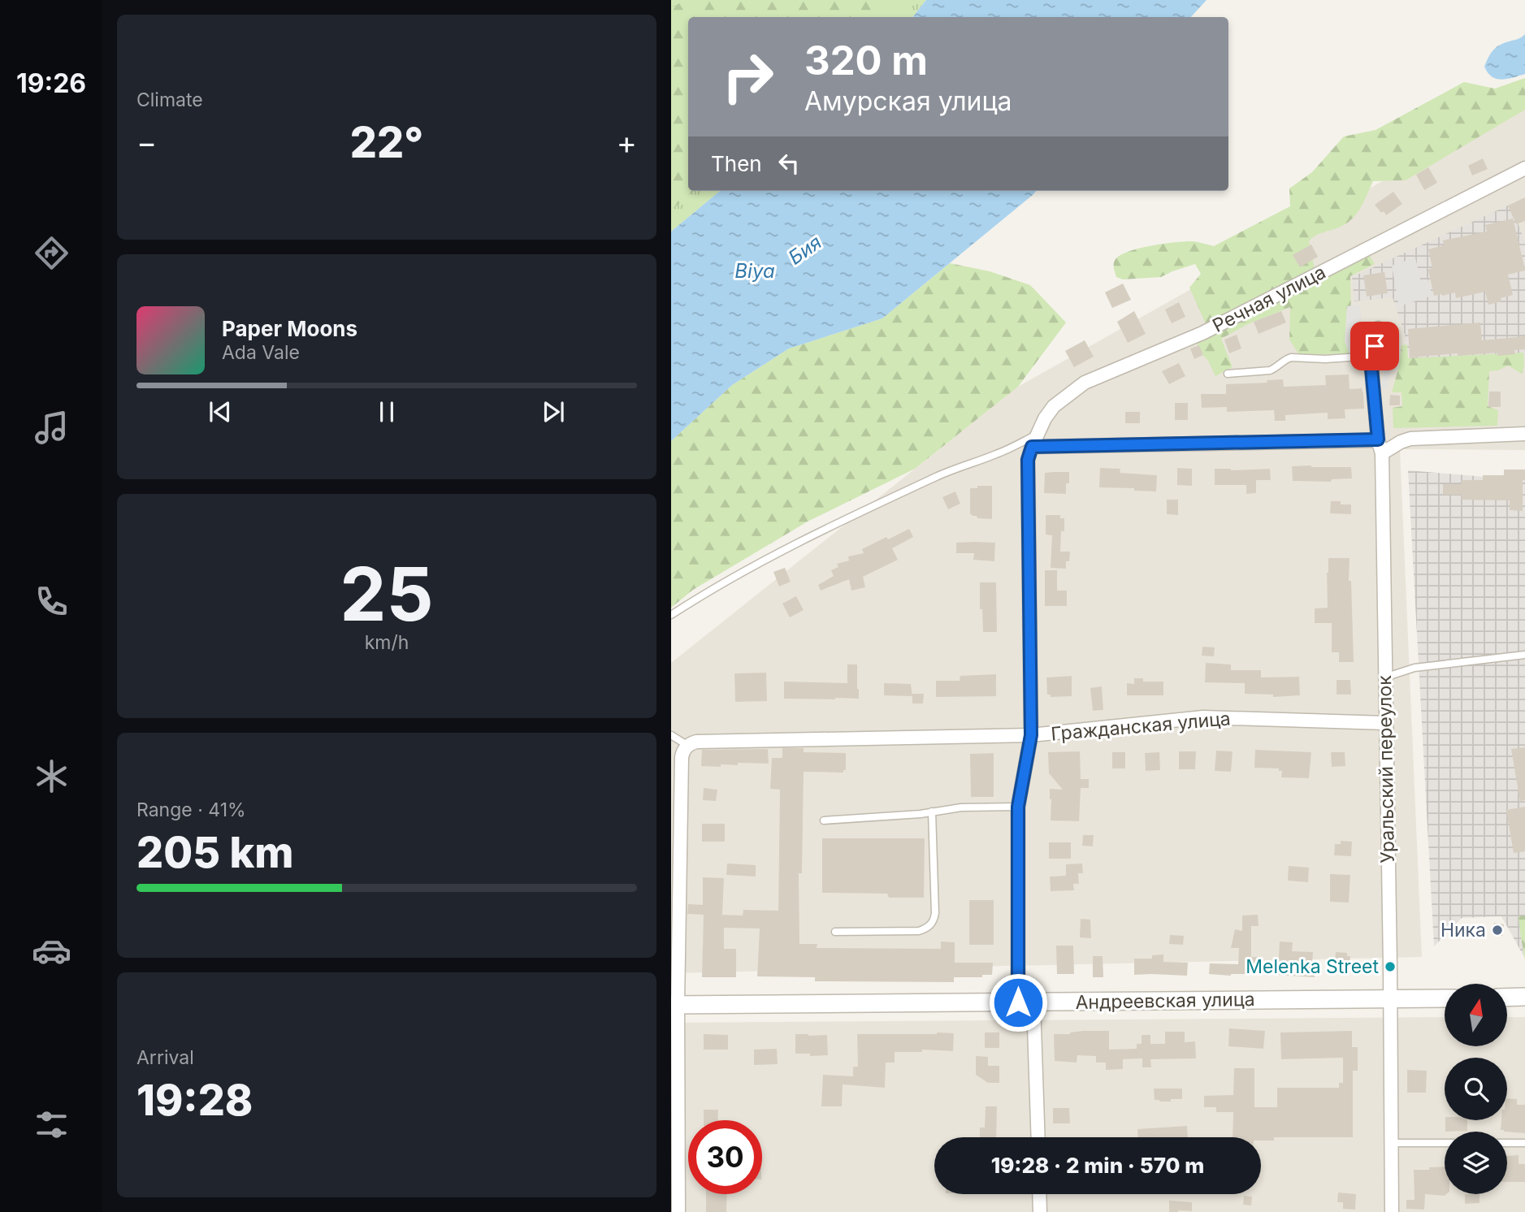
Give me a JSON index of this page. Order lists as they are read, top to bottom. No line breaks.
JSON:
{"streets":{"street":["Речная улица","Гражданская улица","Уральский переулок","Андреевская улица"]},"crossings":[["Гражданская улица","Уральский переулок"],["Уральский переулок","Андреевская улица"]],"water":["Бия","Biya"],"places":["Ника","Melenka Street"],"north":"top","page":{"tabs":"19:26","tile":["Climate",["25","km/h"],["Range · 41%","205 km"],["Arrival","19:28"]],"turn":["320 m","Амурская улица"],"heat":["−","22°","+"],"then":"Then","song":["Paper Moons","Ada Vale"],"limit":"30","trip":"19:28 · 2 min · 570 m"}}
